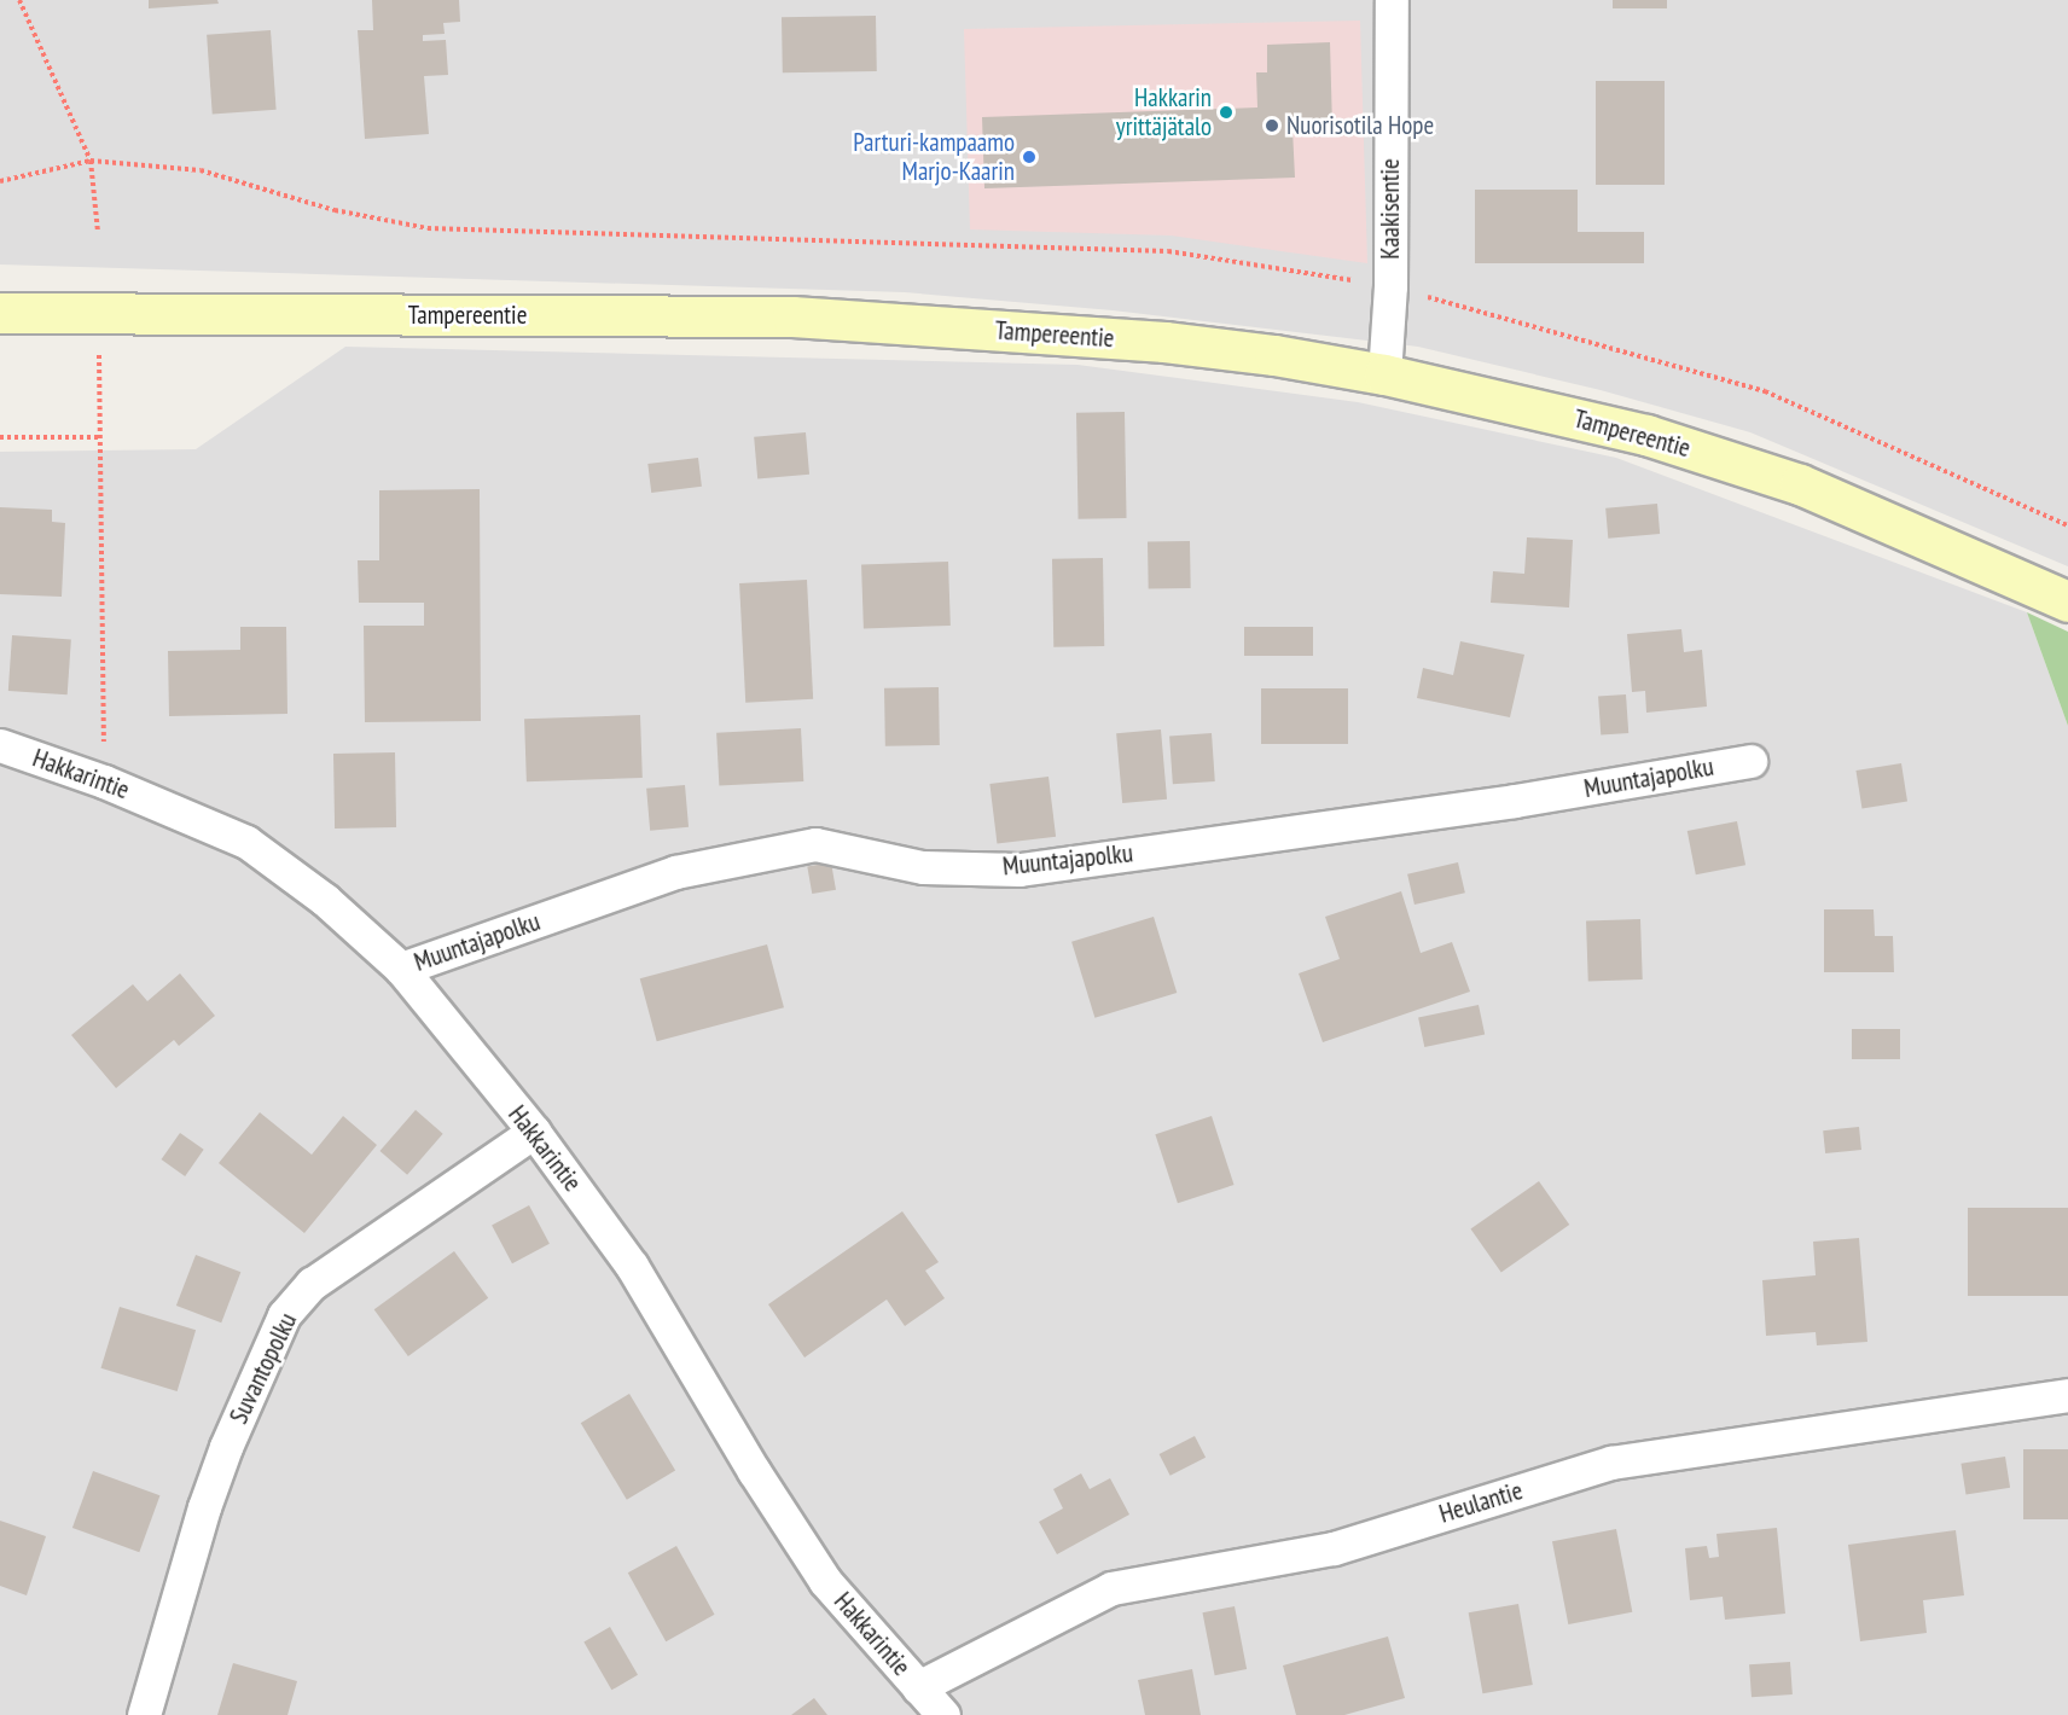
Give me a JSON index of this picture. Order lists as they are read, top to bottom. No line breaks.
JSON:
{"streets":{"main road":["Tampereentie"],"street":["Kaakisentie","Hakkarintie","Muuntajapolku","Suvantopolku","Heulantie"]},"crossings":[["Kaakisentie","Tampereentie"],["Hakkarintie","Muuntajapolku"],["Hakkarintie","Suvantopolku"],["Hakkarintie","Heulantie"]],"places":["Hakkarin yrittäjätalo","Nuorisotila Hope","Parturi-kampaamo Marjo-Kaarin"]}
